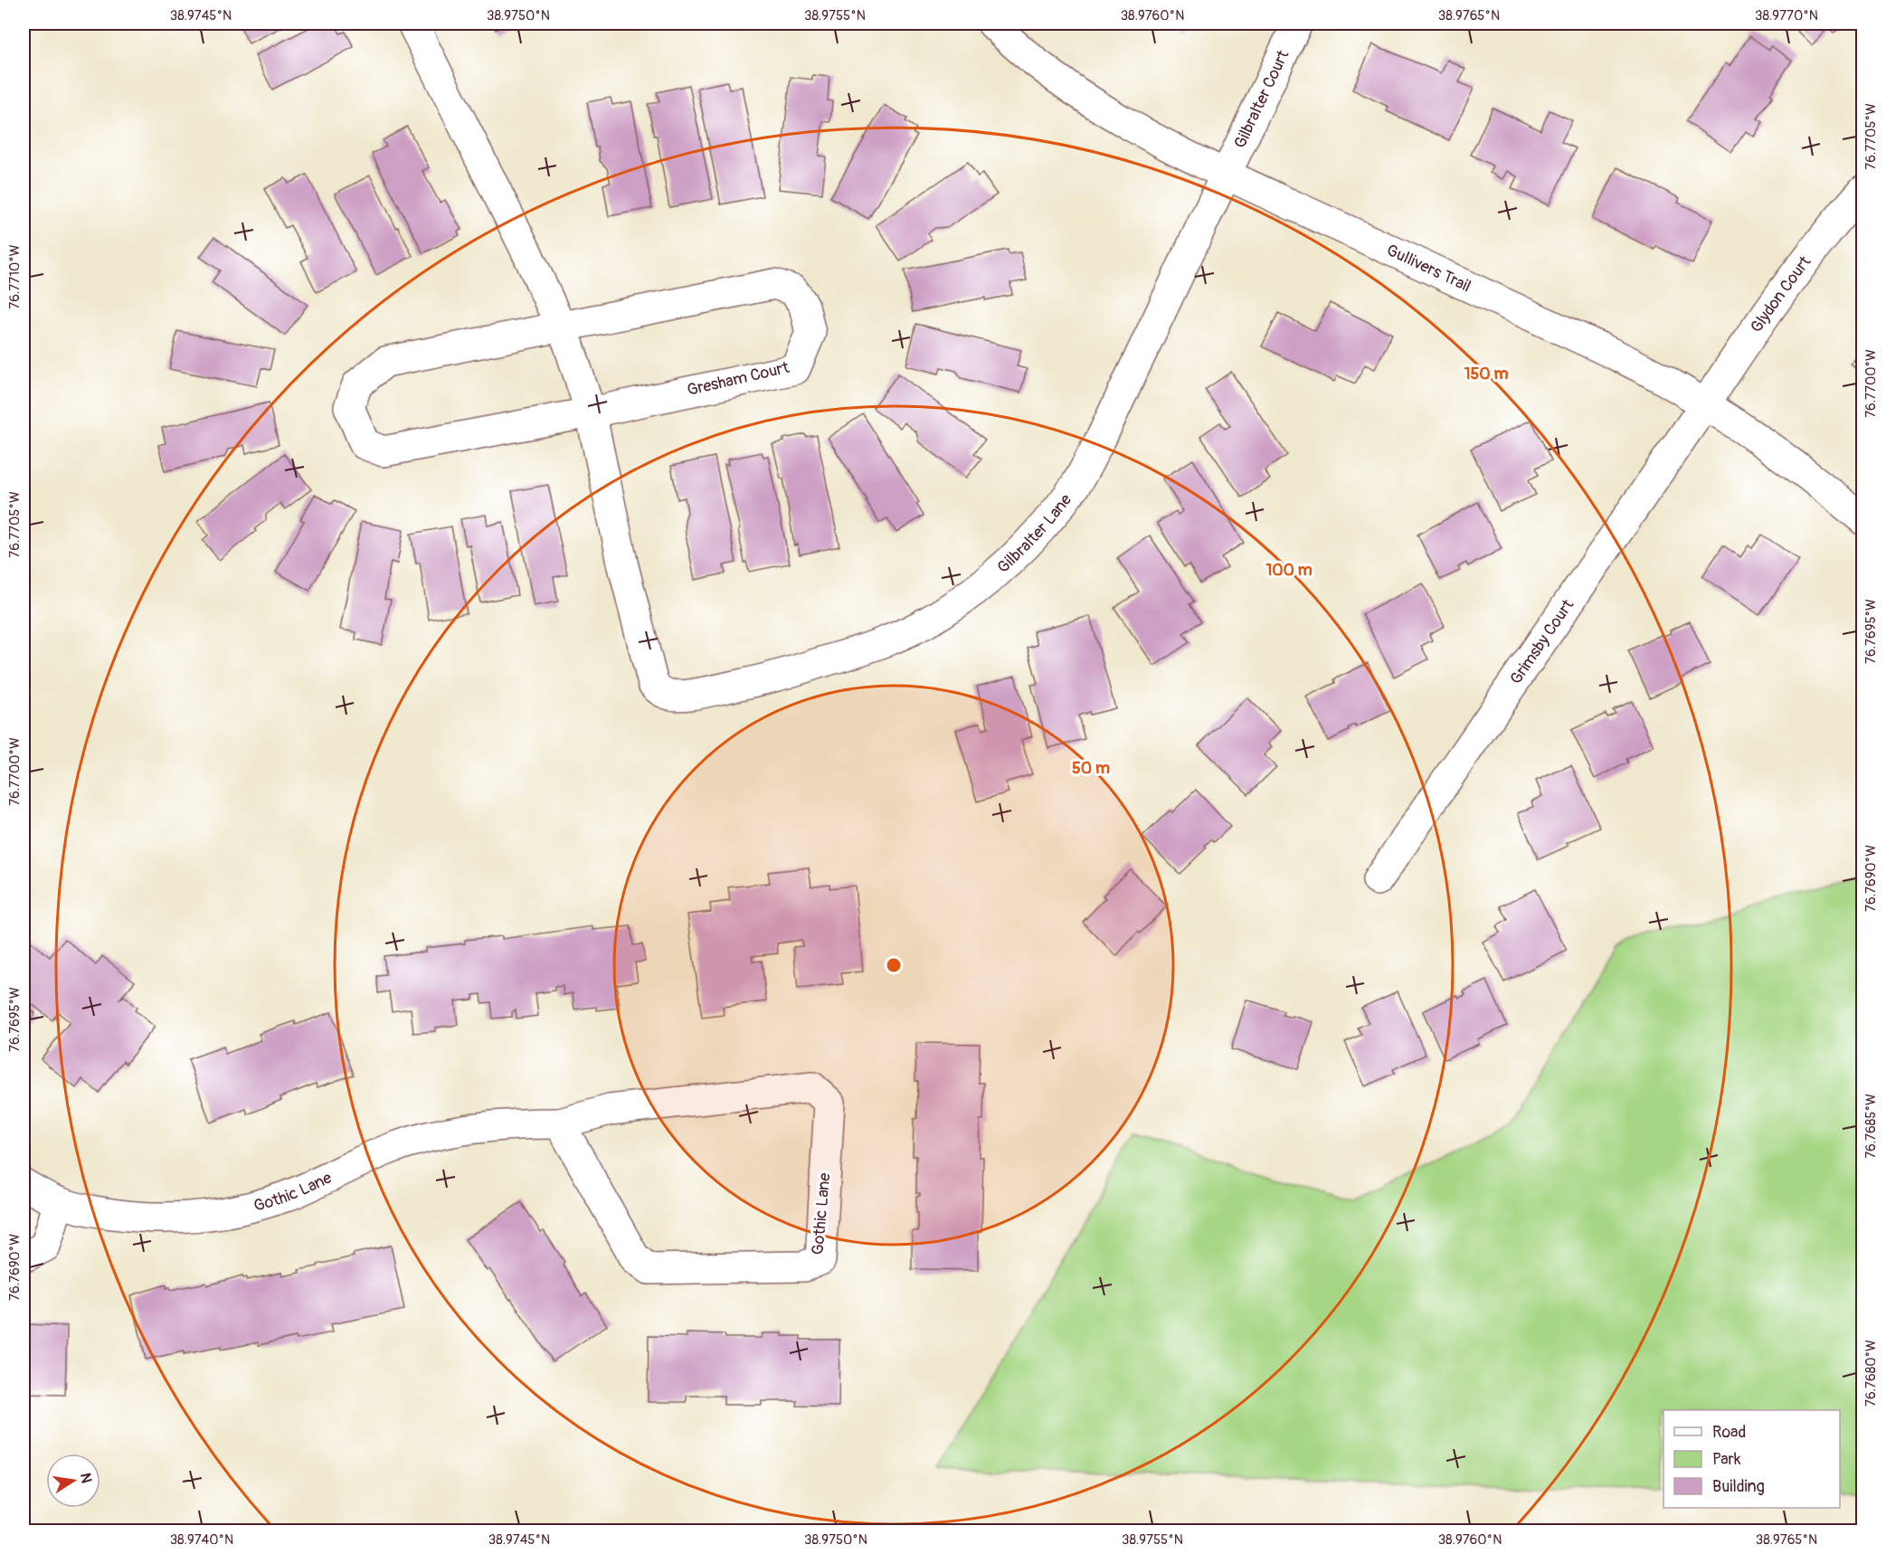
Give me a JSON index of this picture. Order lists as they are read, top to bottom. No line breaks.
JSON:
{"streets":{"street":["Gilbralter Court","Gullivers Trail","Glydon Court","Gresham Court","Gilbralter Lane","Grimsby Court","Gothic Lane"]},"crossings":[["Gilbralter Court","Gullivers Trail"],["Gilbralter Court","Gilbralter Lane"],["Gullivers Trail","Glydon Court"],["Gullivers Trail","Gilbralter Lane"],["Gullivers Trail","Grimsby Court"],["Glydon Court","Grimsby Court"],["Gresham Court","Gilbralter Lane"]],"legend":["Road","Park","Building"],"north":"right","coordinates":["38.9745°N","38.9750°N","38.9755°N","38.9760°N","38.9765°N","38.9770°N","76.7705°W","76.7710°W","76.7700°W","76.7695°W","76.7690°W","76.7685°W","76.7680°W","38.9740°N"],"rings":["150 m","100 m","50 m"]}
